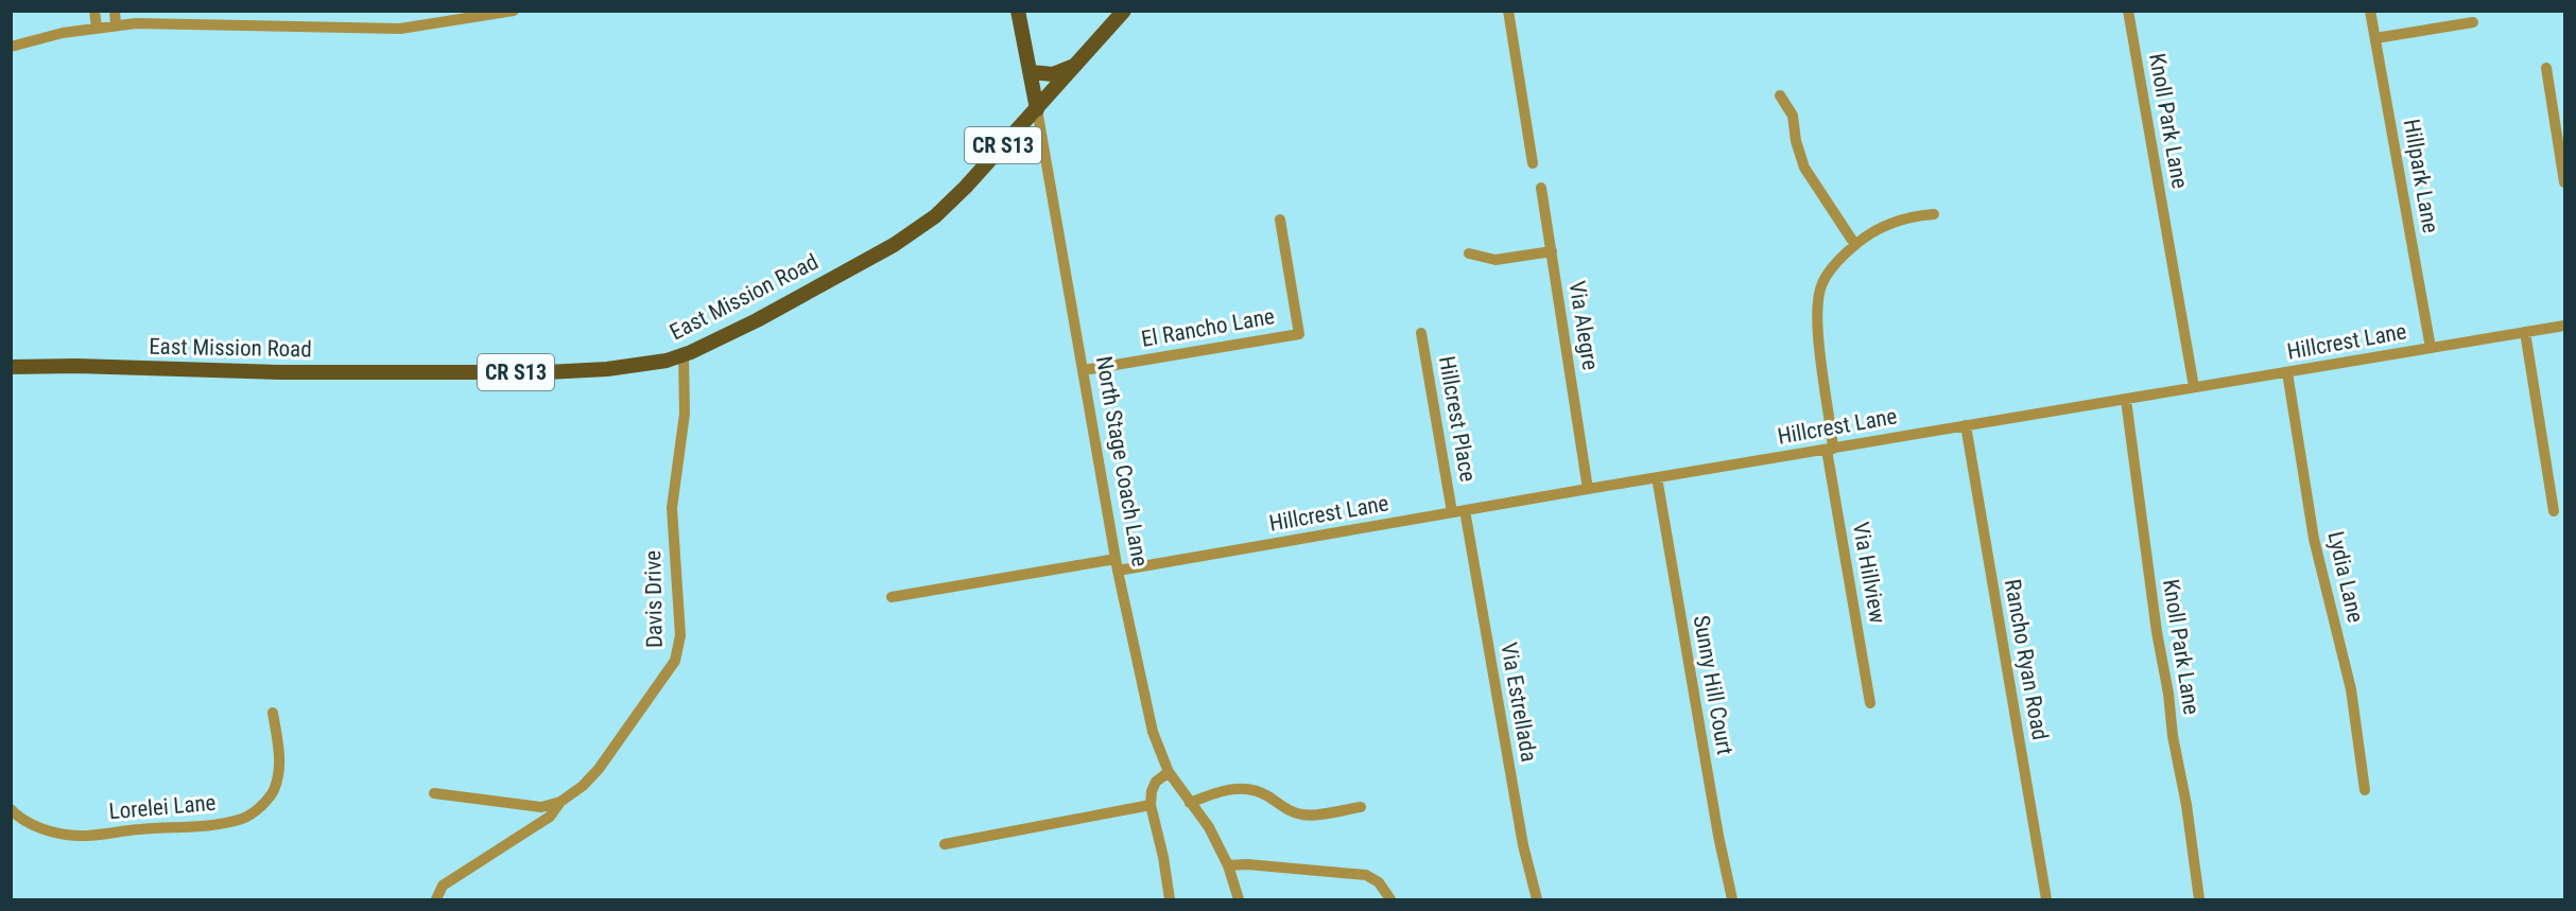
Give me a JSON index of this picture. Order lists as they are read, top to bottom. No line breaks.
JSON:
{"streets":{"main road":["CR S13","East Mission Road","North Stage Coach Lane"],"street":["Knoll Park Lane","Hillpark Lane","Via Alegre","El Rancho Lane","Hillcrest Lane","Hillcrest Place","Via Hillview","Lydia Lane","Davis Drive","Rancho Ryan Road","Sunny Hill Court","Via Estrellada","Lorelei Lane"]},"crossings":[["Knoll Park Lane","Hillcrest Lane"],["Hillpark Lane","Hillcrest Lane"],["East Mission Road","North Stage Coach Lane"],["East Mission Road","Davis Drive"],["Via Alegre","Hillcrest Lane"],["El Rancho Lane","North Stage Coach Lane"],["Hillcrest Lane","Hillcrest Place"],["Hillcrest Lane","North Stage Coach Lane"],["Hillcrest Lane","Via Hillview"],["Hillcrest Lane","Lydia Lane"],["Hillcrest Lane","Rancho Ryan Road"],["Hillcrest Lane","Sunny Hill Court"],["Hillcrest Lane","Via Estrellada"],["Hillcrest Place","Via Estrellada"]]}
